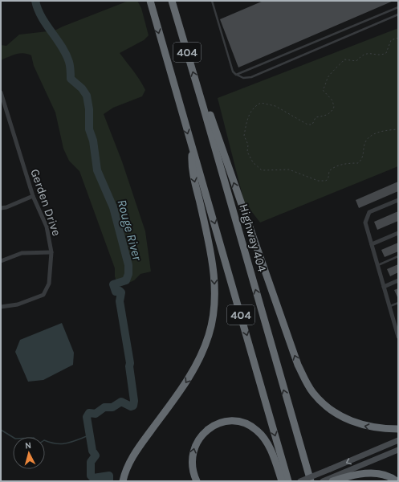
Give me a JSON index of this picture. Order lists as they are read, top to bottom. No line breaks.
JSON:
{"streets":{"highway":["404","Highway 404"],"street":["Gerden Drive"]},"water":["Rouge River"],"north":"top"}
